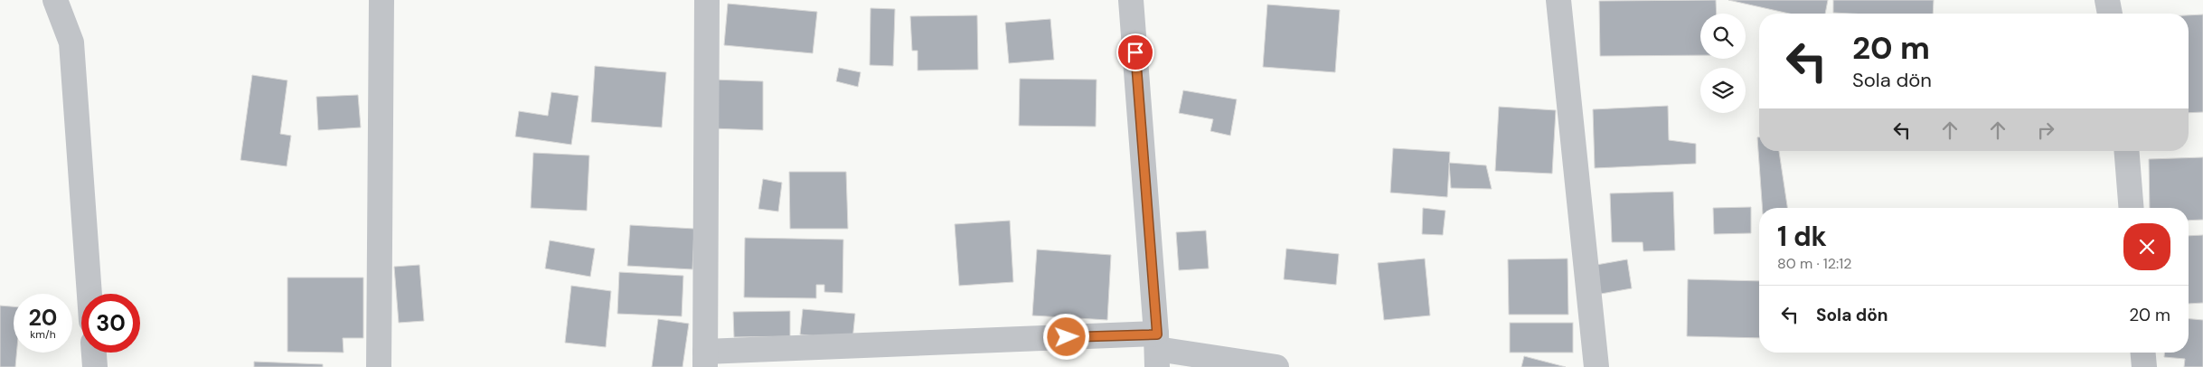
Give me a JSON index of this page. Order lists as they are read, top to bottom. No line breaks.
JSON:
{"page":{"turn":["20 m","Sola dön"],"heading":["1 dk","80 m · 12:12"],"list":[{"name":"Sola dön","value":"20 m"}],"speed":"20 km/h","limit":"30"}}
